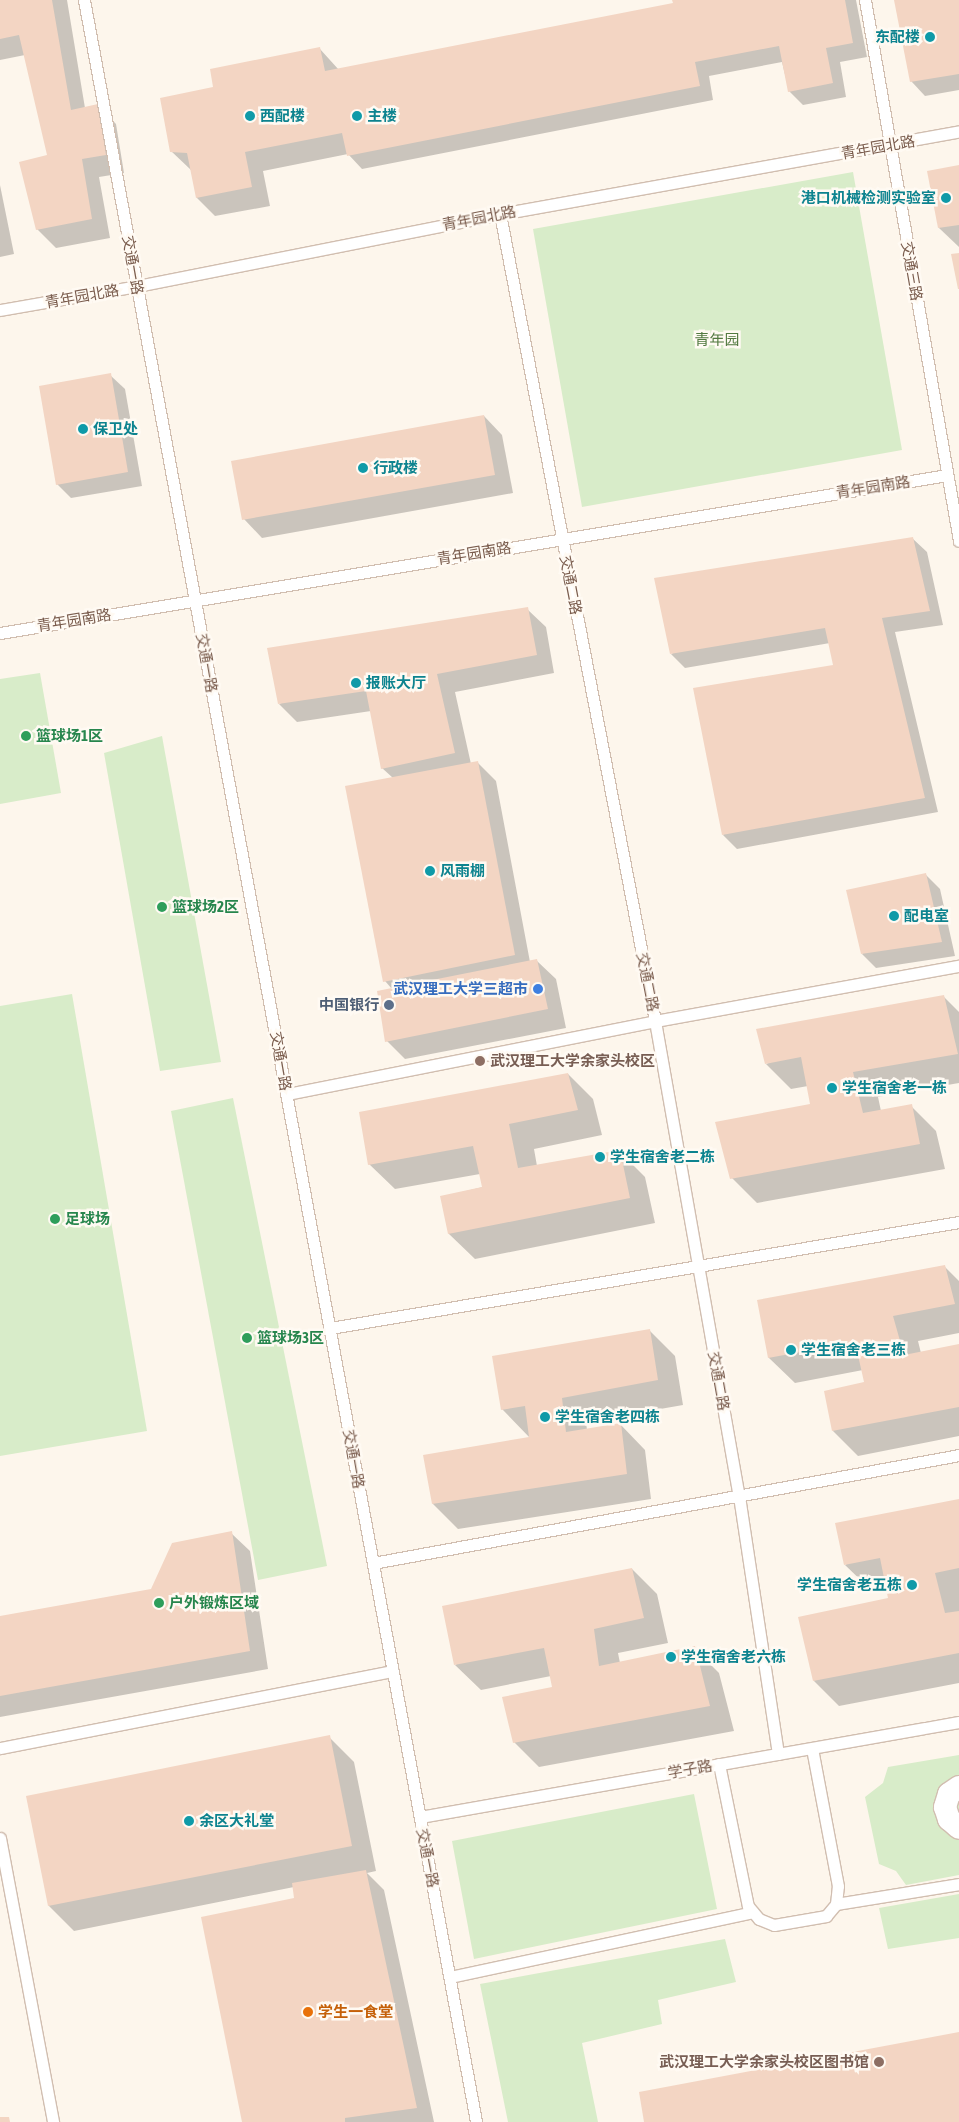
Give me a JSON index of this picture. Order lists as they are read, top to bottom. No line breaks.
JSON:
{"streets":{"lane":["青年园北路","交通一路","交通三路","青年园南路","交通二路","学子路"]},"crossings":[["青年园北路","交通一路"],["青年园北路","交通三路"],["青年园北路","交通二路"],["交通一路","青年园南路"],["交通一路","学子路"],["交通三路","青年园南路"],["青年园南路","交通二路"],["交通二路","学子路"]],"parks":["青年园"],"places":["东配楼","西配楼","主楼","港口机械检测实验室","保卫处","行政楼","报账大厅","篮球场1区","风雨棚","篮球场2区","配电室","武汉理工大学三超市","中国银行","武汉理工大学余家头校区","学生宿舍老一栋","学生宿舍老二栋","足球场","篮球场3区","学生宿舍老三栋","学生宿舍老四栋","学生宿舍老五栋","户外锻炼区域","学生宿舍老六栋","余区大礼堂","学生一食堂","武汉理工大学余家头校区图书馆"]}
